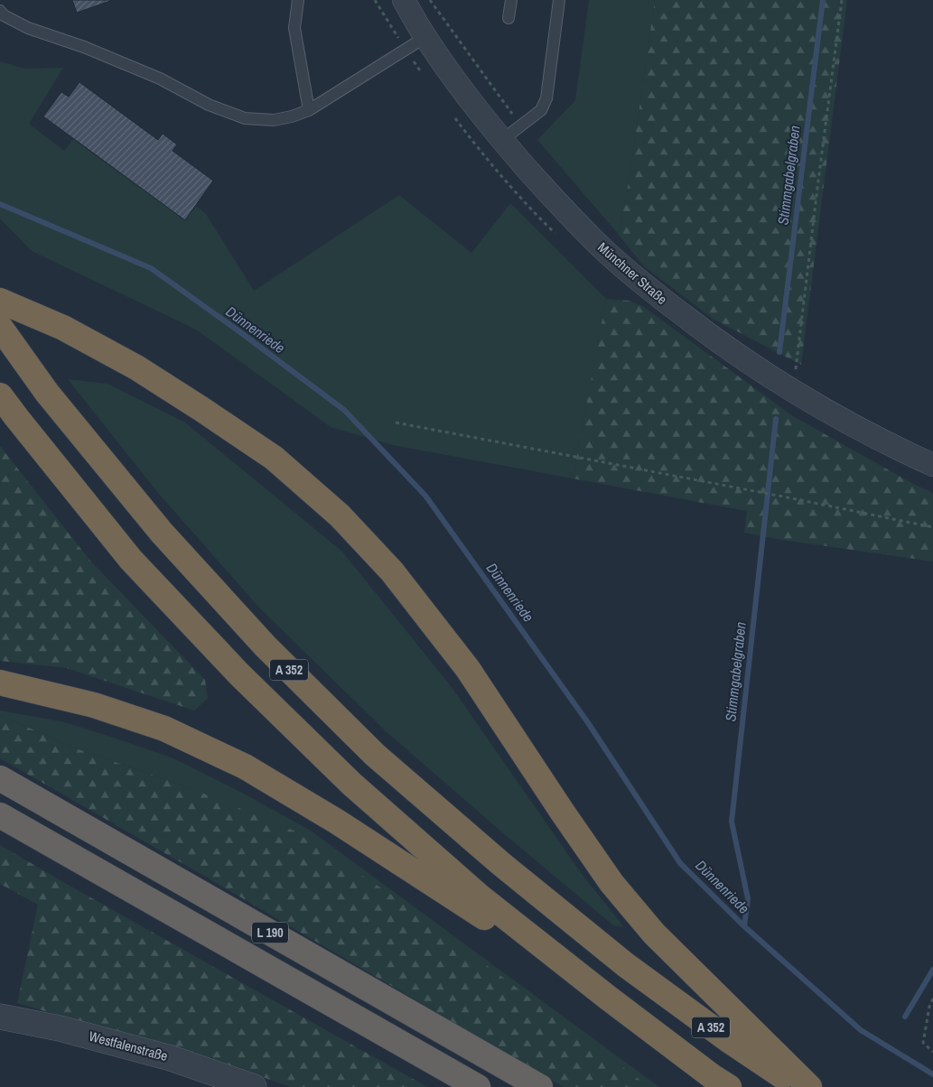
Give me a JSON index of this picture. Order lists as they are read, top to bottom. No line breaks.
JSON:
{"streets":{"highway":["A 352","L 190"],"street":["Münchner Straße","Westfalenstraße"]},"water":["Stimmgabelgraben","Dünnenriede"]}
